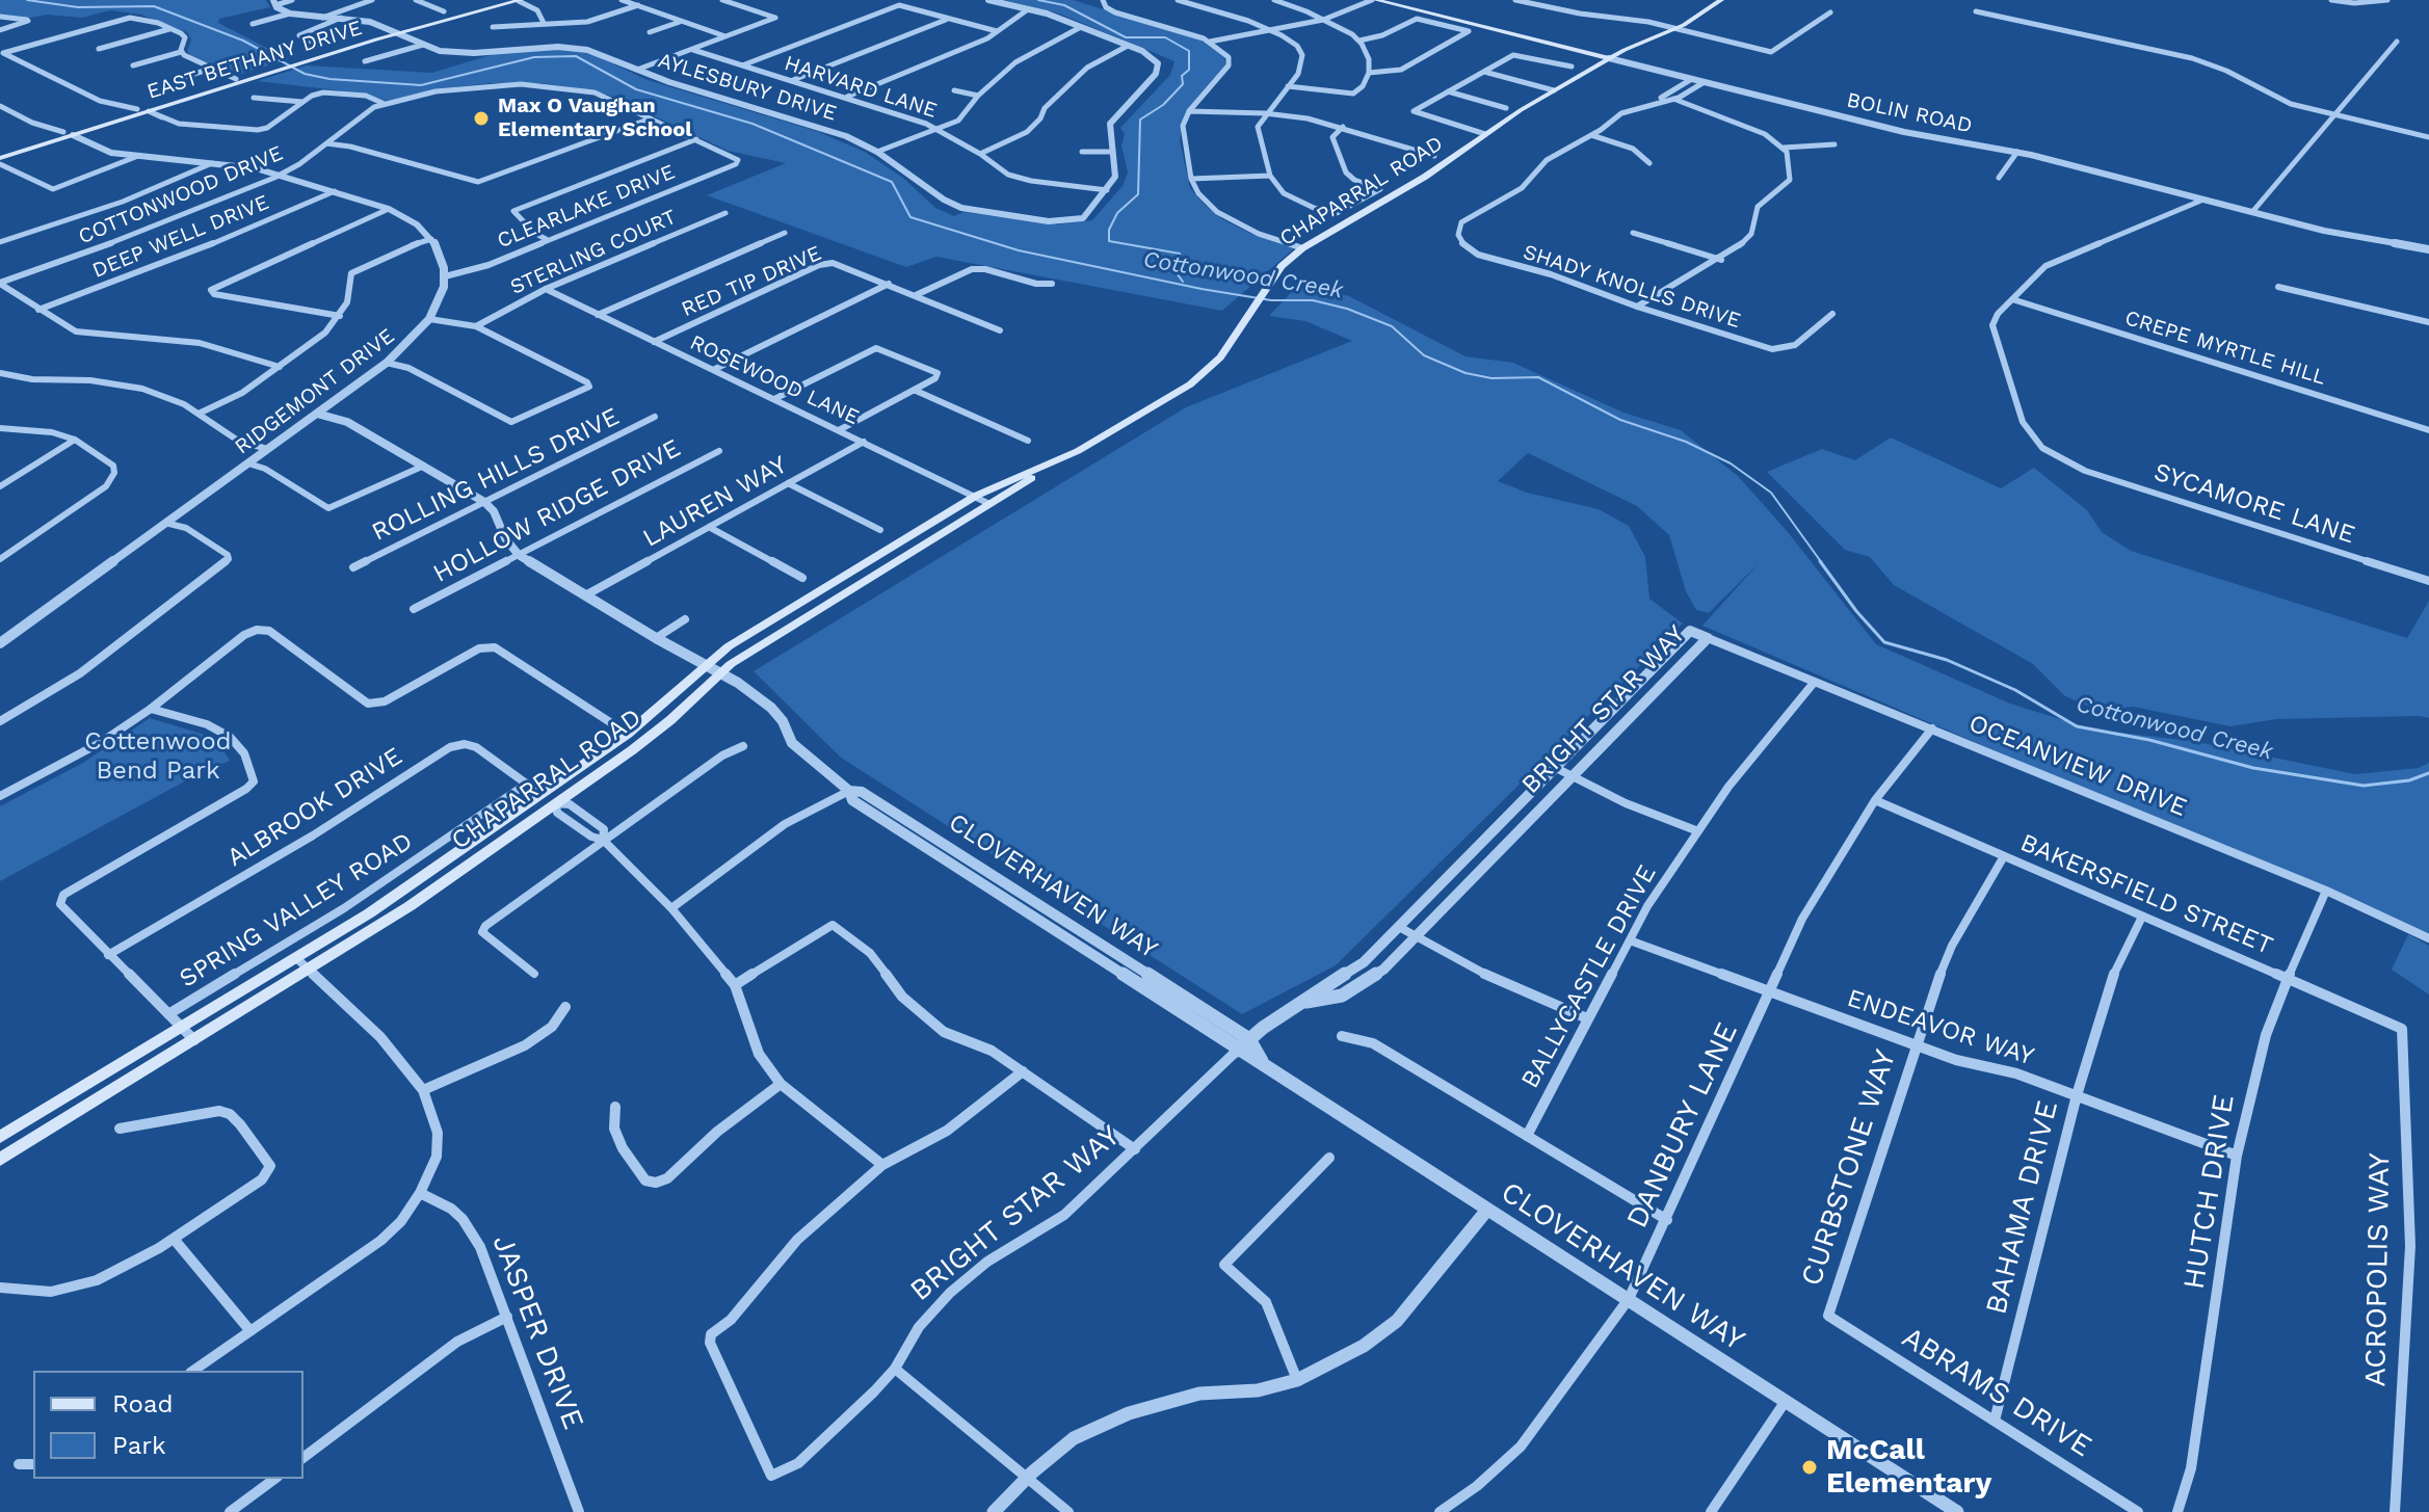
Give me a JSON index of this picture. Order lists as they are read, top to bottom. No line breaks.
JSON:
{"streets":{"main road":["EAST BETHANY DRIVE","CHAPARRAL ROAD"],"street":["AYLESBURY DRIVE","HARVARD LANE","BOLIN ROAD","COTTONWOOD DRIVE","CLEARLAKE DRIVE","DEEP WELL DRIVE","STERLING COURT","RED TIP DRIVE","SHADY KNOLLS DRIVE","CREPE MYRTLE HILL","ROSEWOOD LANE","RIDGEMONT DRIVE","ROLLING HILLS DRIVE","LAUREN WAY","SYCAMORE LANE","HOLLOW RIDGE DRIVE","BRIGHT STAR WAY","OCEANVIEW DRIVE","ALBROOK DRIVE","CLOVERHAVEN WAY","BAKERSFIELD STREET","SPRING VALLEY ROAD","BALLYCASTLE DRIVE","ENDEAVOR WAY","DANBURY LANE","CURBSTONE WAY","HUTCH DRIVE","BAHAMA DRIVE","ACROPOLIS WAY","JASPER DRIVE","ABRAMS DRIVE"]},"crossings":[["EAST BETHANY DRIVE","AYLESBURY DRIVE"],["AYLESBURY DRIVE","HARVARD LANE"],["BOLIN ROAD","CHAPARRAL ROAD"],["CHAPARRAL ROAD","ROSEWOOD LANE"],["CHAPARRAL ROAD","ALBROOK DRIVE"],["CHAPARRAL ROAD","CLOVERHAVEN WAY"],["COTTONWOOD DRIVE","CLEARLAKE DRIVE"],["CLEARLAKE DRIVE","RIDGEMONT DRIVE"],["STERLING COURT","ROSEWOOD LANE"],["RED TIP DRIVE","ROSEWOOD LANE"],["CREPE MYRTLE HILL","SYCAMORE LANE"],["ROSEWOOD LANE","LAUREN WAY"],["LAUREN WAY","CLOVERHAVEN WAY"],["HOLLOW RIDGE DRIVE","CLOVERHAVEN WAY"],["BRIGHT STAR WAY","OCEANVIEW DRIVE"],["BRIGHT STAR WAY","CLOVERHAVEN WAY"],["OCEANVIEW DRIVE","BALLYCASTLE DRIVE"],["OCEANVIEW DRIVE","DANBURY LANE"],["OCEANVIEW DRIVE","HUTCH DRIVE"],["ALBROOK DRIVE","SPRING VALLEY ROAD"],["CLOVERHAVEN WAY","DANBURY LANE"],["BAKERSFIELD STREET","DANBURY LANE"],["BAKERSFIELD STREET","CURBSTONE WAY"],["BAKERSFIELD STREET","HUTCH DRIVE"],["BAKERSFIELD STREET","BAHAMA DRIVE"],["BAKERSFIELD STREET","ACROPOLIS WAY"],["BALLYCASTLE DRIVE","ENDEAVOR WAY"],["ENDEAVOR WAY","DANBURY LANE"],["ENDEAVOR WAY","CURBSTONE WAY"],["ENDEAVOR WAY","HUTCH DRIVE"],["ENDEAVOR WAY","BAHAMA DRIVE"],["CURBSTONE WAY","ABRAMS DRIVE"],["BAHAMA DRIVE","ABRAMS DRIVE"]],"water":["Cottonwood Creek"],"parks":["Cottenwood Bend Park"],"places":["Max O Vaughan Elementary School","McCall Elementary"],"legend":["Road","Park"]}
